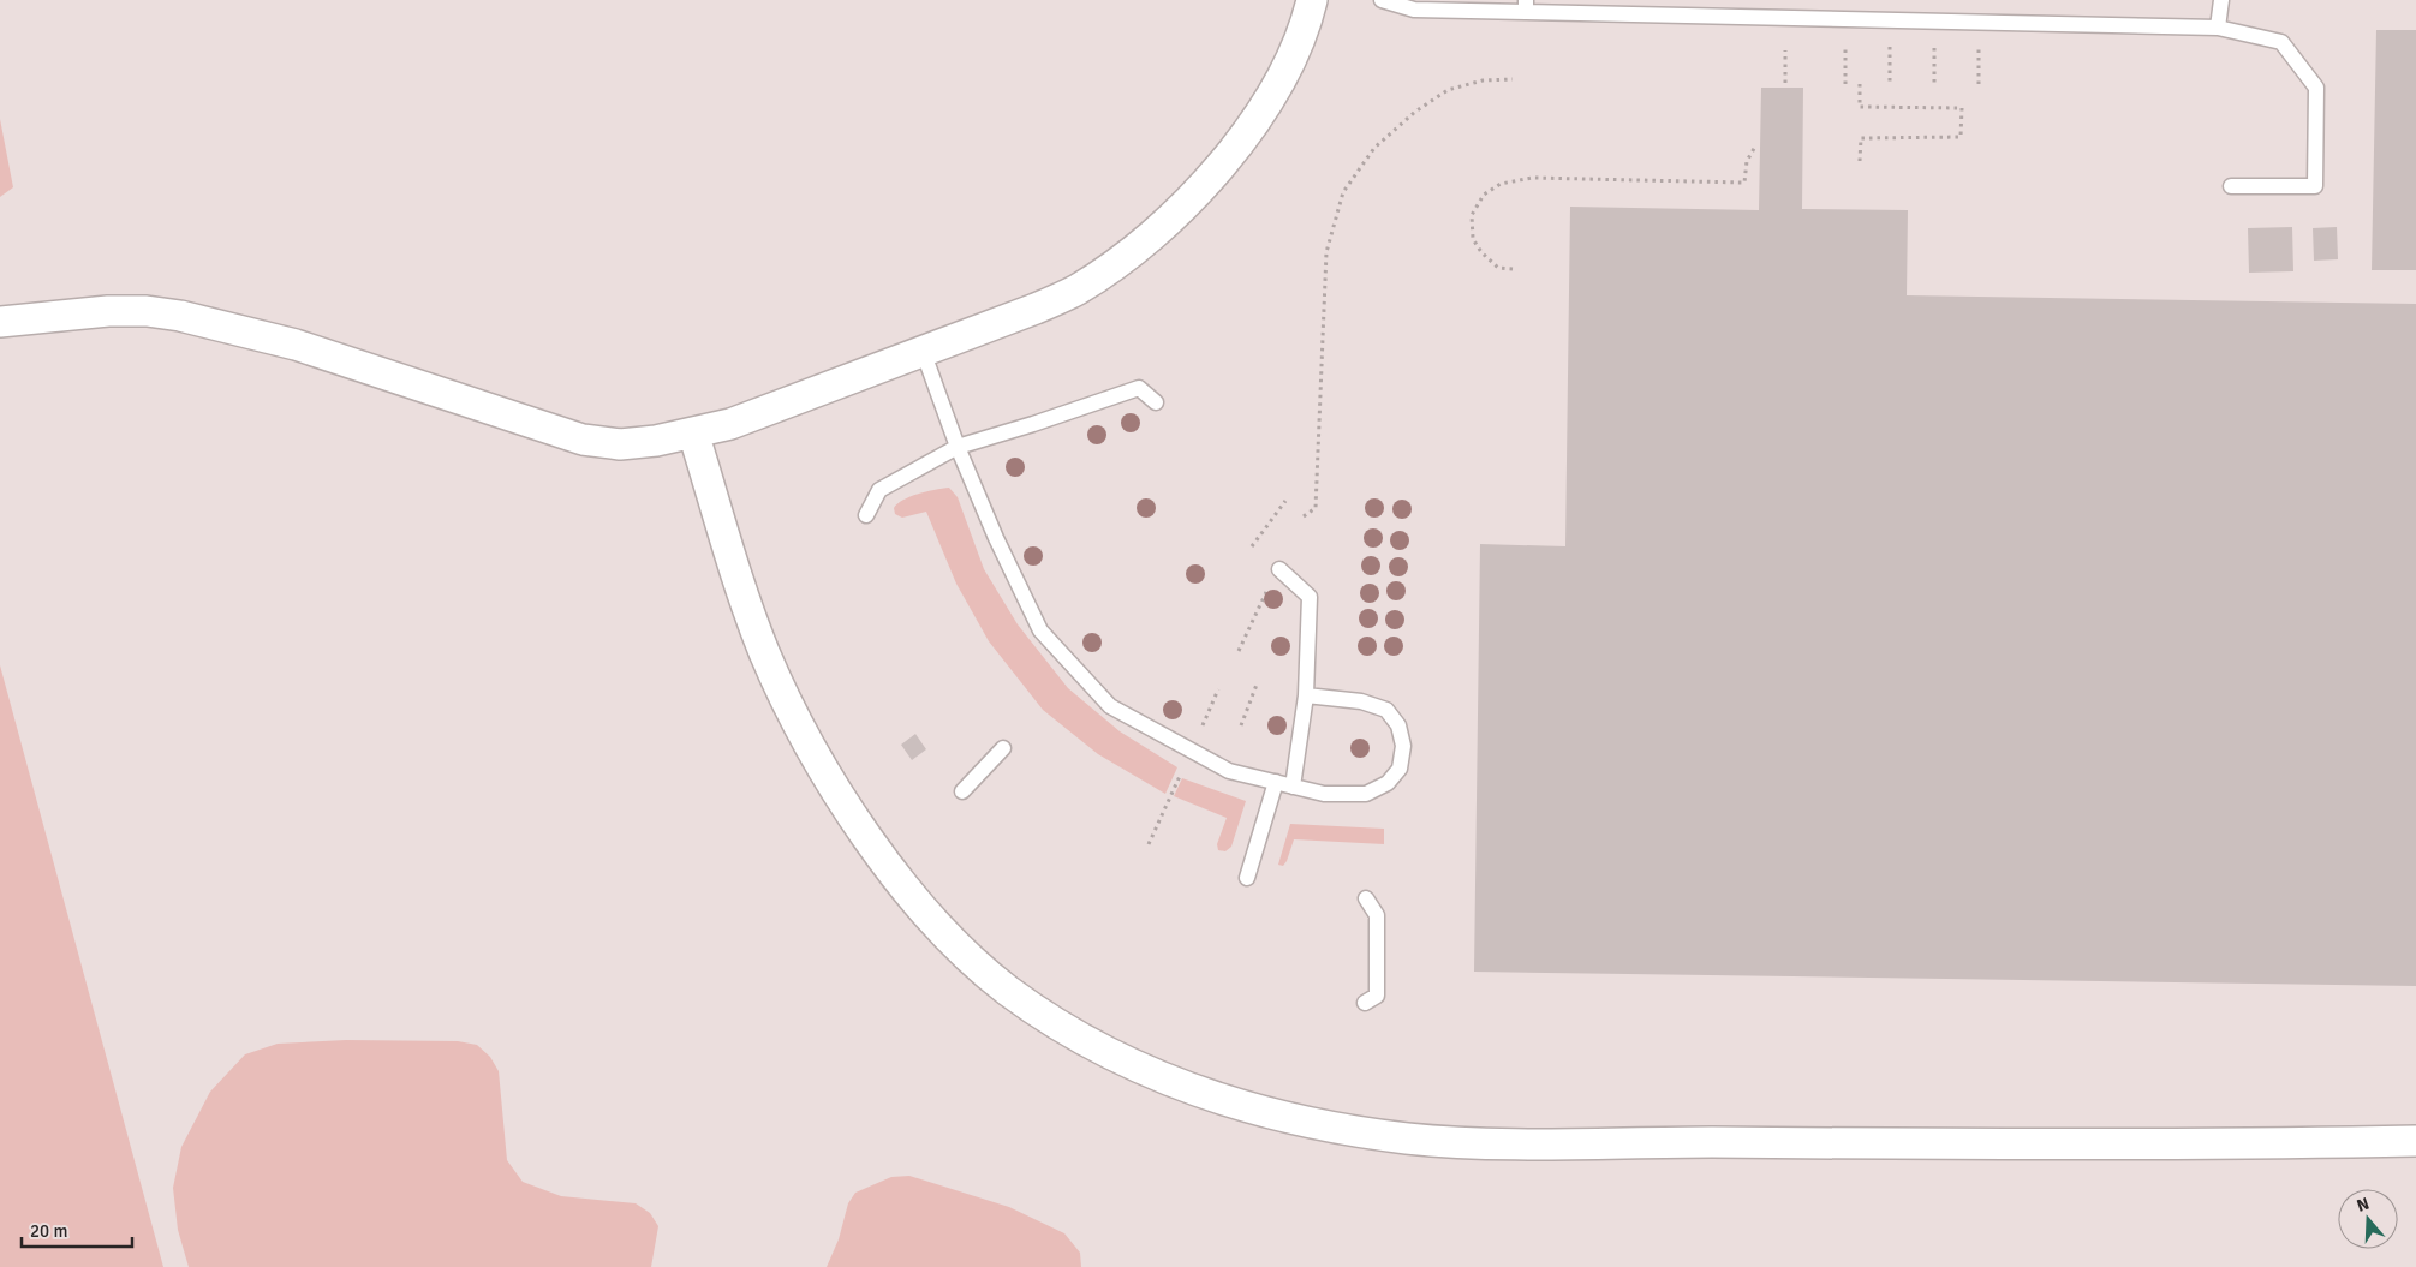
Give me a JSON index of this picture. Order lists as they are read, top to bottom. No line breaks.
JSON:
{"scale_bar":"20 m","north":"top"}
